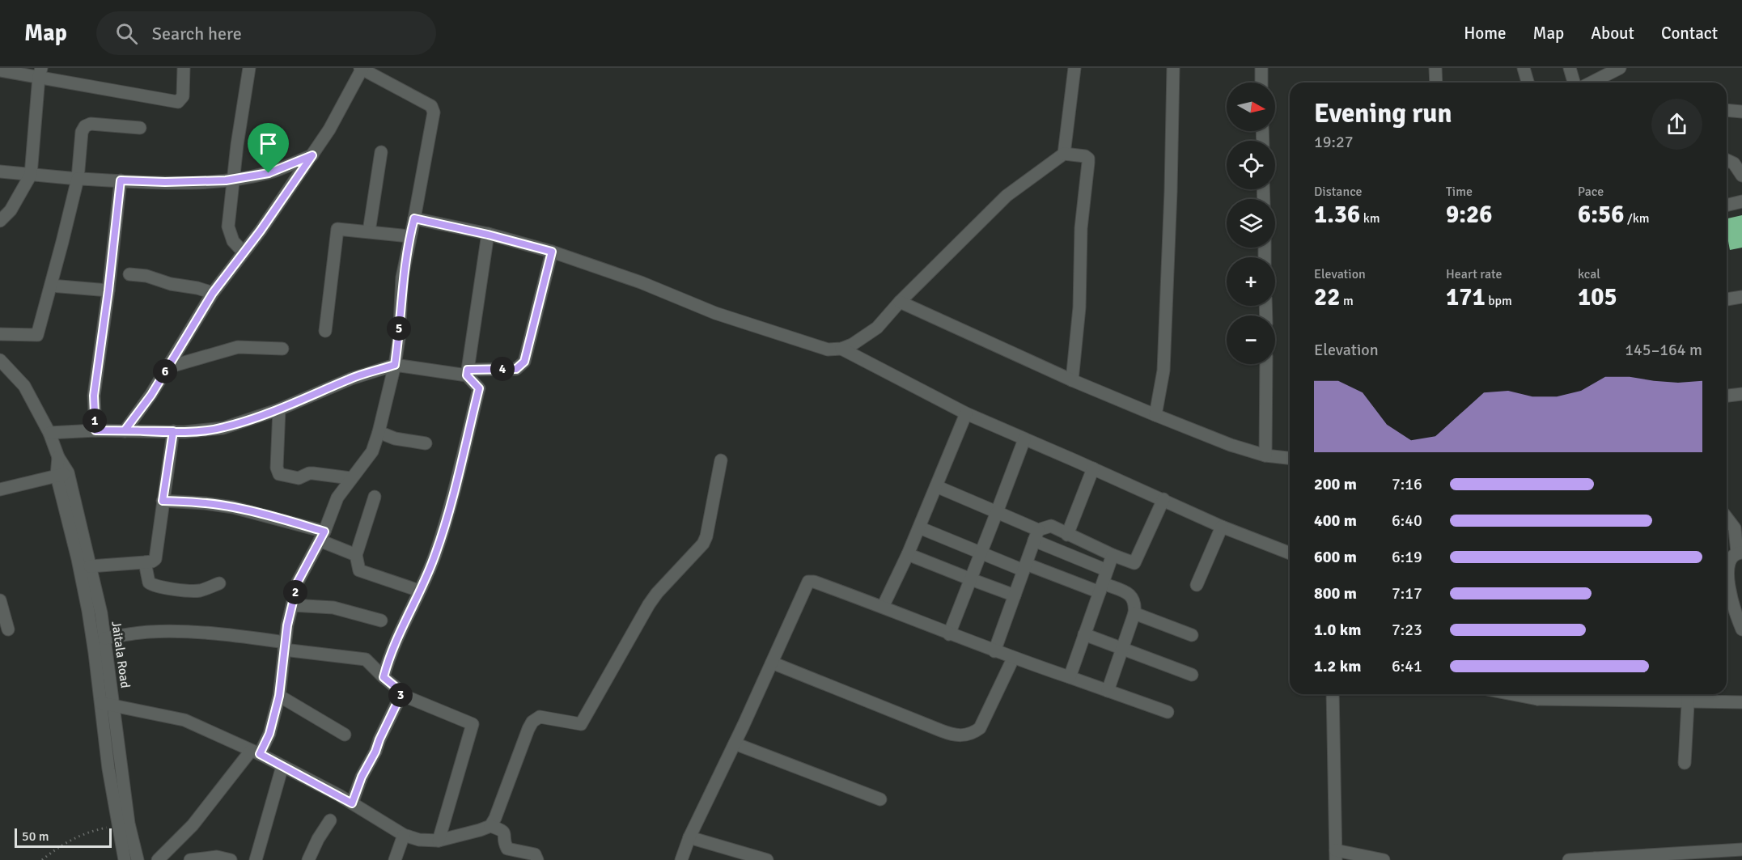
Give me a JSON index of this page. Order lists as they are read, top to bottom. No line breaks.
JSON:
{"streets":{"street":["Jaitala Road"]},"scale_bar":"50 m","north":"right","page":{"header":"Map","search":"Search here","nav":["Home","Map","About","Contact"],"map_buttons":["+","−"],"heading":["Evening run","19:27"],"stats":[["Distance","1.36 km"],["Time","9:26"],["Pace","6:56 /km"],["Elevation","22 m"],["Heart rate","171 bpm"],["kcal","105"]],"pins":["5","4","6","1","2","3"],"chart":["Elevation","145–164 m"],"list":[{"name":"200 m","note":"7:16"},{"name":"400 m","note":"6:40"},{"name":"600 m","note":"6:19"},{"name":"800 m","note":"7:17"},{"name":"1.0 km","note":"7:23"},{"name":"1.2 km","note":"6:41"}],"scale":"50 m"}}
